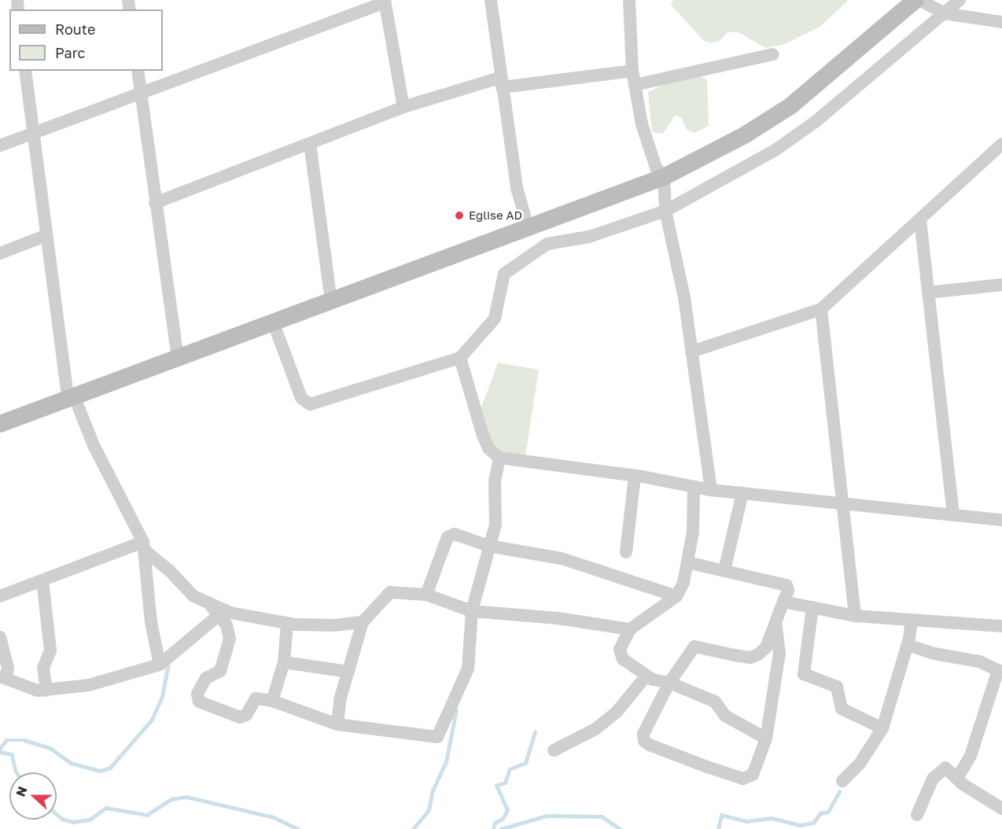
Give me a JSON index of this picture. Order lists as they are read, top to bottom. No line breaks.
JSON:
{"places":["Eglise AD"],"legend":["Route","Parc"],"north":"left"}
